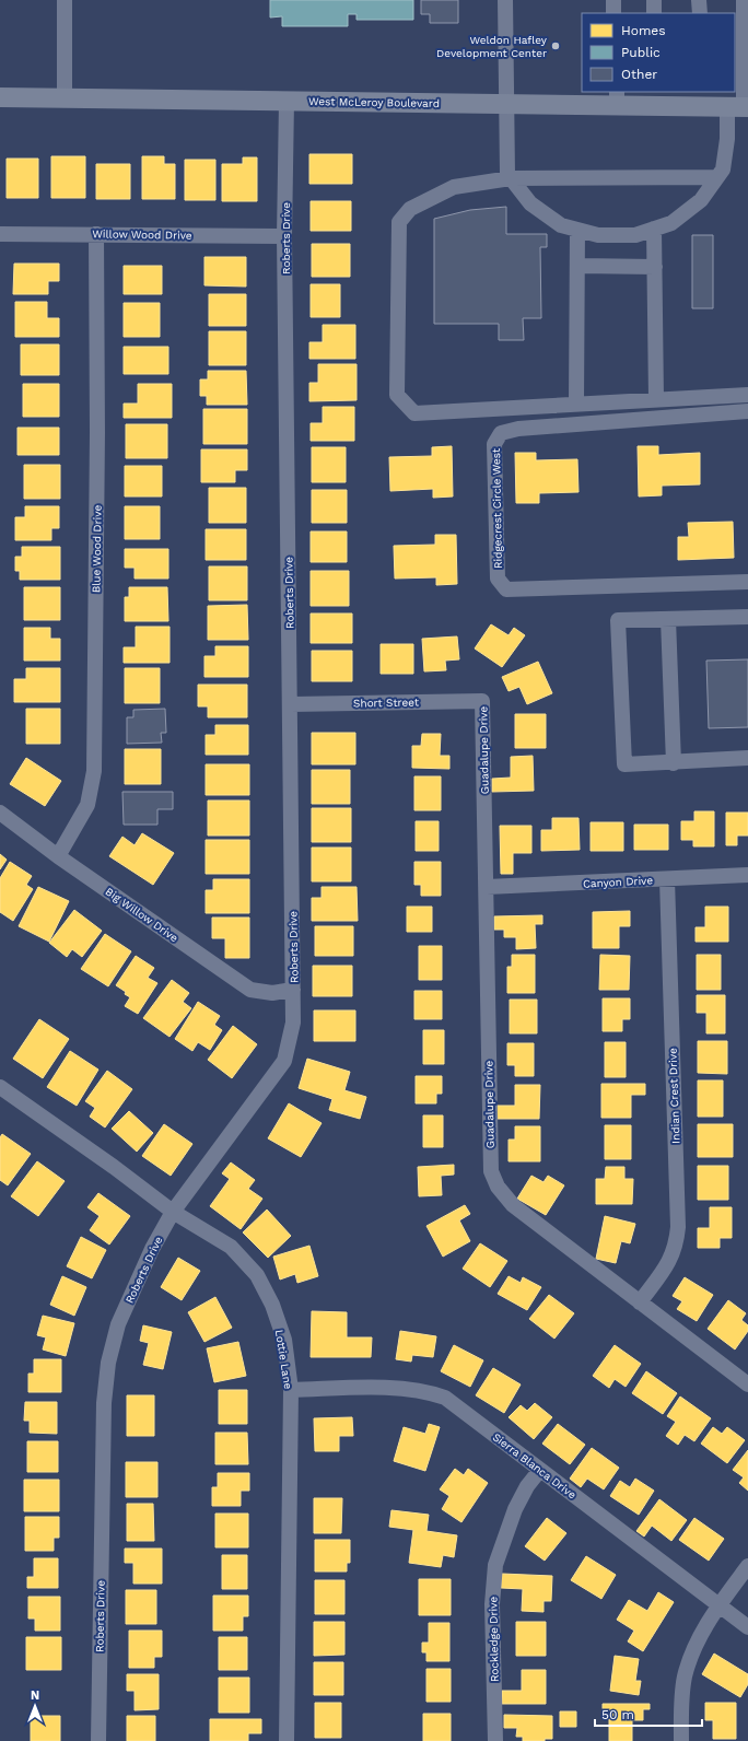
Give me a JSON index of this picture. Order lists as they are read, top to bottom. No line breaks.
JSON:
{"streets":{"main road":["West McLeroy Boulevard"],"street":["Willow Wood Drive","Roberts Drive","Ridgecrest Circle West","Blue Wood Drive","Short Street","Guadalupe Drive","Canyon Drive","Big Willow Drive","Indian Crest Drive","Lottie Lane","Sierra Blanca Drive","Rockledge Drive"]},"crossings":[["West McLeroy Boulevard","Roberts Drive"],["Willow Wood Drive","Roberts Drive"],["Willow Wood Drive","Blue Wood Drive"],["Roberts Drive","Short Street"],["Roberts Drive","Big Willow Drive"],["Roberts Drive","Lottie Lane"],["Blue Wood Drive","Big Willow Drive"],["Short Street","Guadalupe Drive"],["Guadalupe Drive","Canyon Drive"],["Guadalupe Drive","Indian Crest Drive"],["Canyon Drive","Indian Crest Drive"],["Lottie Lane","Sierra Blanca Drive"],["Sierra Blanca Drive","Rockledge Drive"]],"places":["Weldon Hafley Development Center"],"legend":["Homes","Public","Other"],"scale_bar":"50 m","north":"top"}
